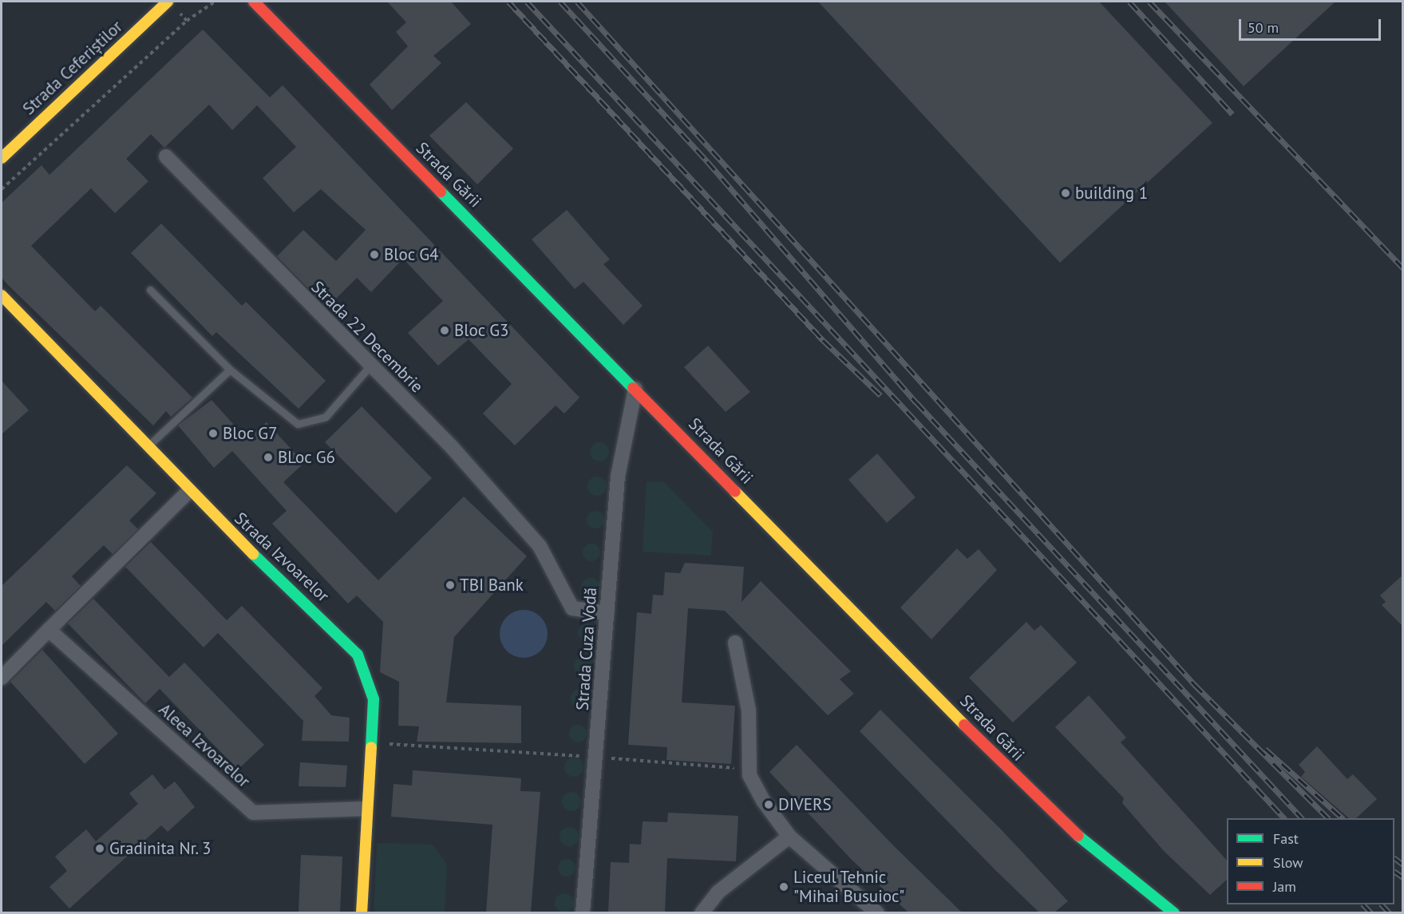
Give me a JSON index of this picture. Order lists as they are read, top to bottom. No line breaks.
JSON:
{"streets":{"street":["Strada Ceferiștilor","Strada Gării","Strada 22 Decembrie","Strada Izvoarelor","Strada Cuza Vodă","Aleea Izvoarelor"]},"crossings":[["Strada Gării","Strada Cuza Vodă"],["Strada 22 Decembrie","Strada Cuza Vodă"],["Strada Izvoarelor","Aleea Izvoarelor"]],"places":["building 1","Bloc G4","Bloc G3","Bloc G7","BLoc G6","TBI Bank","DIVERS","Gradinita Nr. 3","Liceul Tehnic \"Mihai Busuioc\""],"legend":["Fast","Slow","Jam"],"scale_bar":"50 m"}
